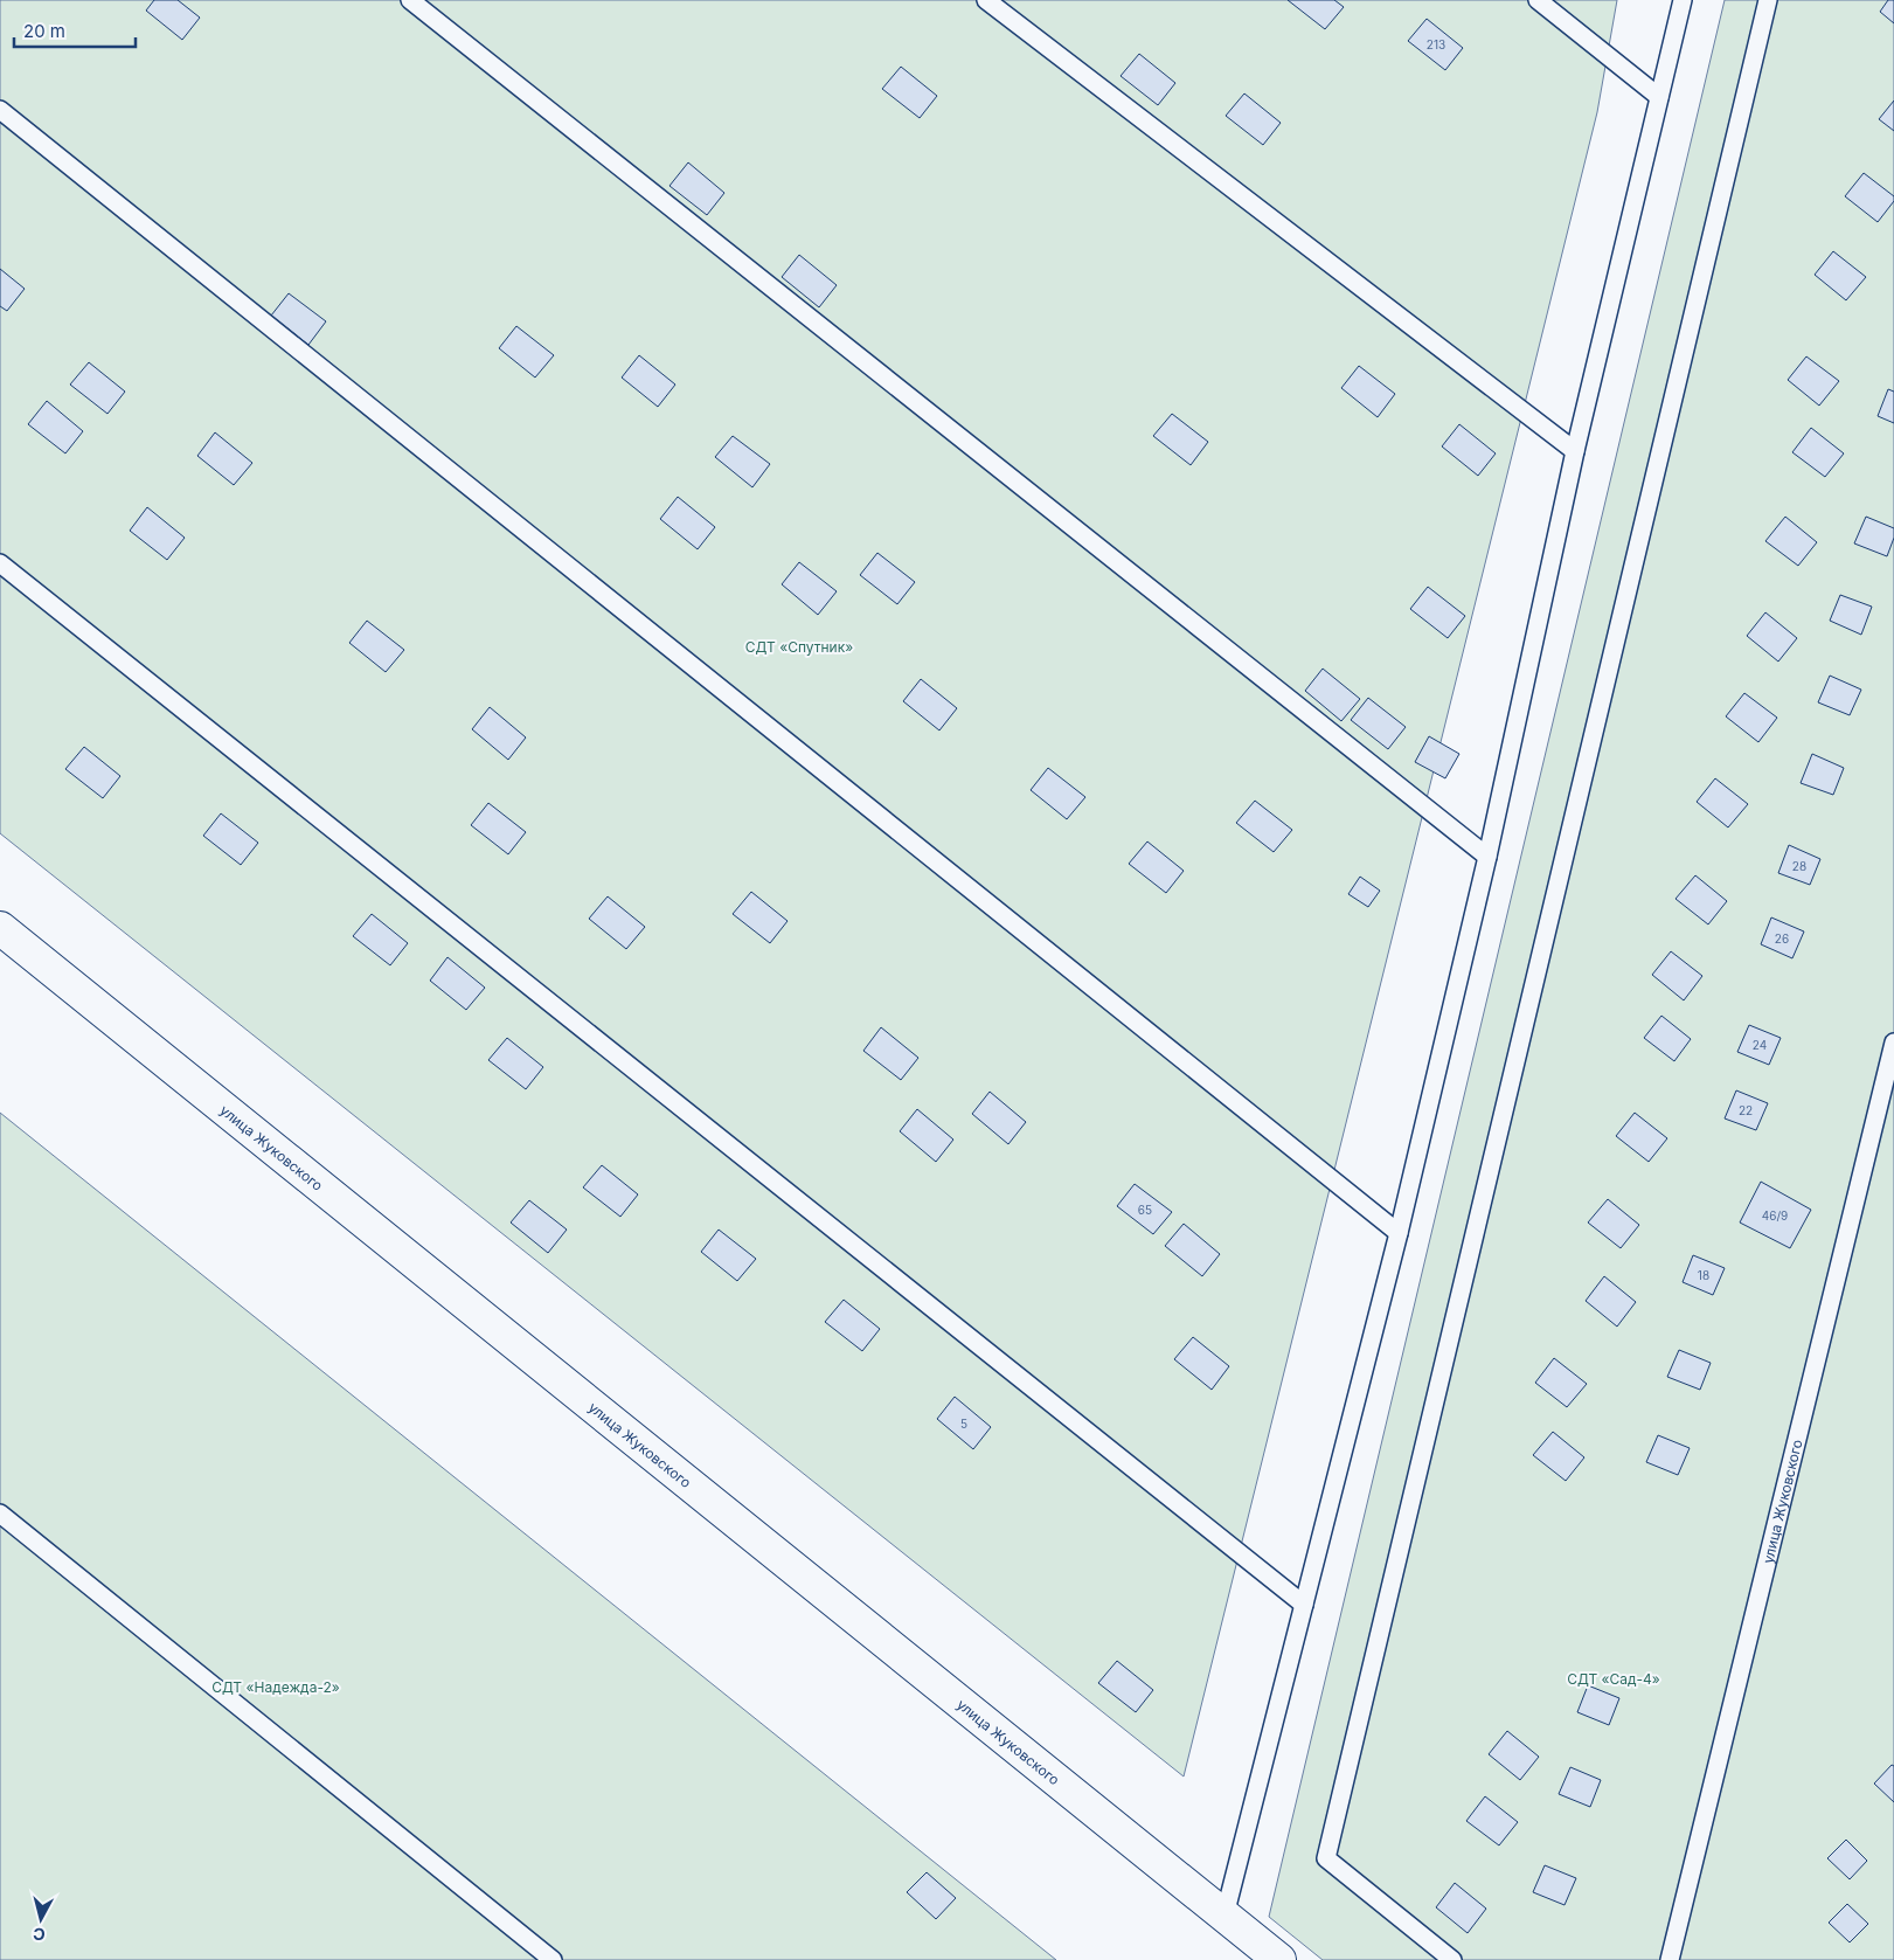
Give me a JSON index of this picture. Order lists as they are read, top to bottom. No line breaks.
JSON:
{"streets":{"main road":["улица Жуковского"]},"parks":["СДТ «Спутник»","СДТ «Сад-4»","СДТ «Надежда-2»"],"house_numbers":["213","28","26","24","22","65","46/9","18","5"],"scale_bar":"20 m","north":"bottom"}
